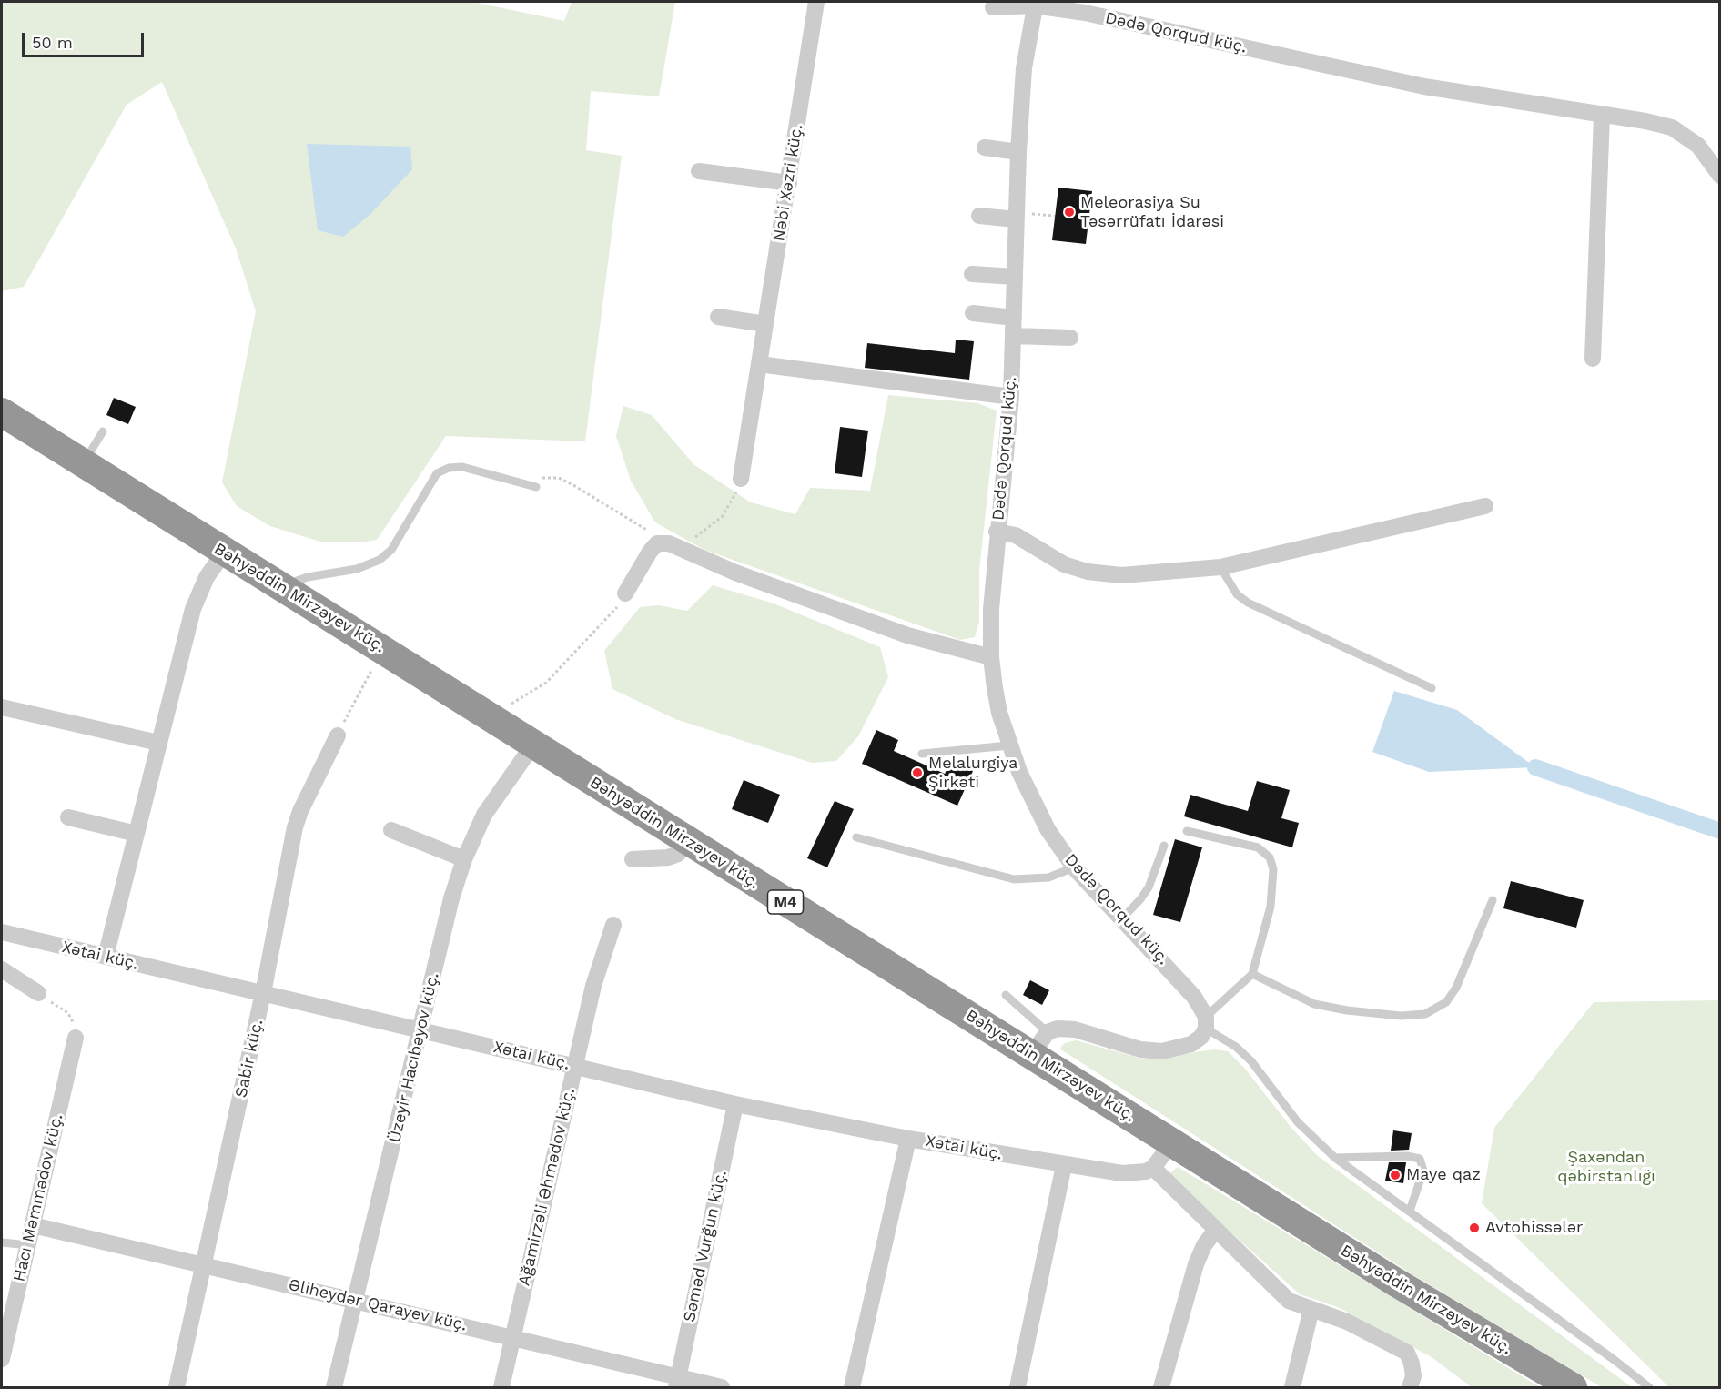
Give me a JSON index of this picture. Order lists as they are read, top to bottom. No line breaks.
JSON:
{"streets":{"highway":["Bəhyəddin Mirzəyev küç.","M4"],"street":["Dədə Qorqud küç.","Nəbi Xəzri küç.","Xətai küç.","Üzeyir Hacıbəyov küç.","Sabir küç.","Ağamirzəli Əhmədov küç.","Hacı Məmmədov küç.","Səməd Vurğun küç.","Əliheydər Qarayev küç."]},"crossings":[["Bəhyəddin Mirzəyev küç.","Üzeyir Hacıbəyov küç."],["Xətai küç.","Üzeyir Hacıbəyov küç."],["Xətai küç.","Sabir küç."],["Xətai küç.","Ağamirzəli Əhmədov küç."],["Xətai küç.","Səməd Vurğun küç."],["Üzeyir Hacıbəyov küç.","Əliheydər Qarayev küç."],["Sabir küç.","Əliheydər Qarayev küç."],["Ağamirzəli Əhmədov küç.","Əliheydər Qarayev küç."],["Hacı Məmmədov küç.","Əliheydər Qarayev küç."],["Səməd Vurğun küç.","Əliheydər Qarayev küç."]],"parks":["Şaxəndan qəbirstanlığı"],"places":["Meleorasiya Su Təsərrüfatı İdarəsi","Melalurgiya Şirkəti","Maye qaz","Avtohissələr"],"scale_bar":"50 m"}
